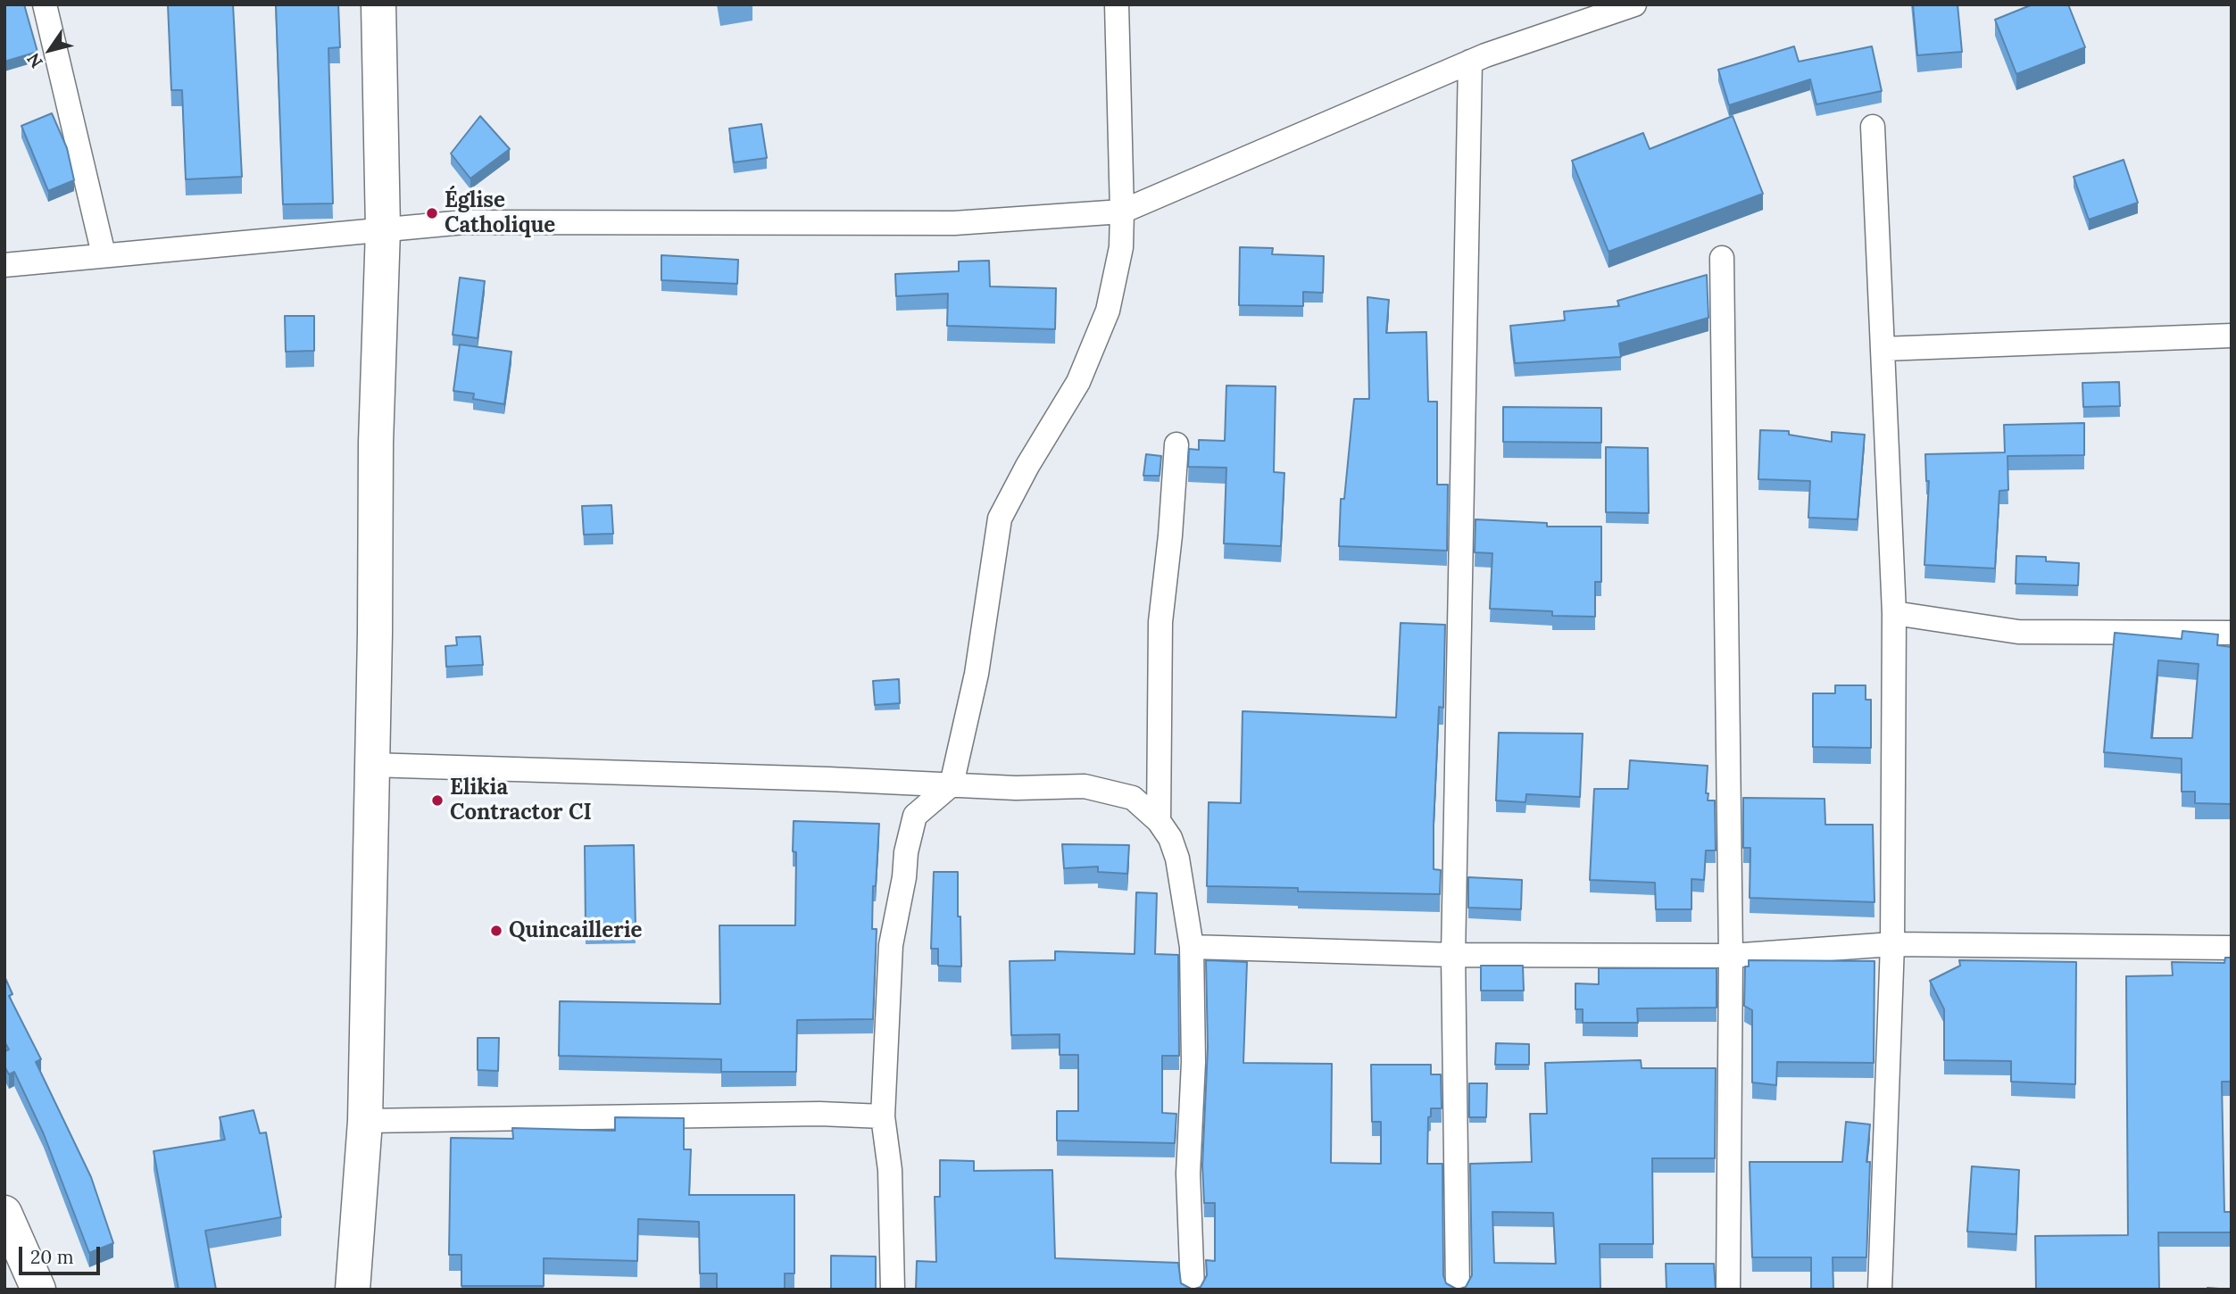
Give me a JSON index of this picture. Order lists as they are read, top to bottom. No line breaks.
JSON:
{"places":["Église Catholique","Elikia Contractor CI","Quincaillerie"],"scale_bar":"20 m","north":"bottom left"}
